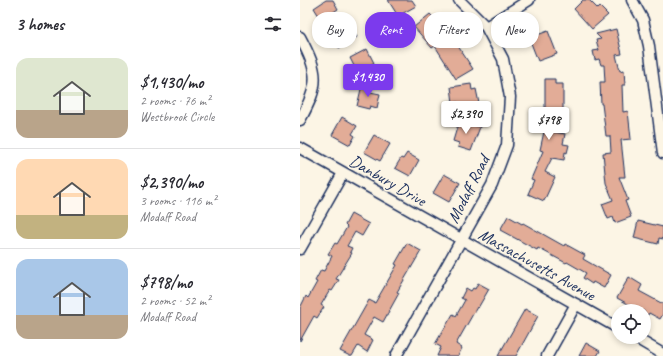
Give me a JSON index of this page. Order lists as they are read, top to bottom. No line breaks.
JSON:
{"streets":{"street":["Danbury Drive","Modaff Road","Massachusetts Avenue"]},"crossings":[["Danbury Drive","Modaff Road"],["Danbury Drive","Massachusetts Avenue"],["Modaff Road","Massachusetts Avenue"]],"page":{"heading":"3 homes","chip":["Buy","Rent","Filters","New"],"list":[{"name":"$1,430/mo","note":"2 rooms · 76 m² · Westbrook Circle"},{"name":"$2,390/mo","note":"3 rooms · 116 m² · Modaff Road"},{"name":"$798/mo","note":"2 rooms · 52 m² · Modaff Road"}],"price":["$1,430","$2,390","$798"]}}
